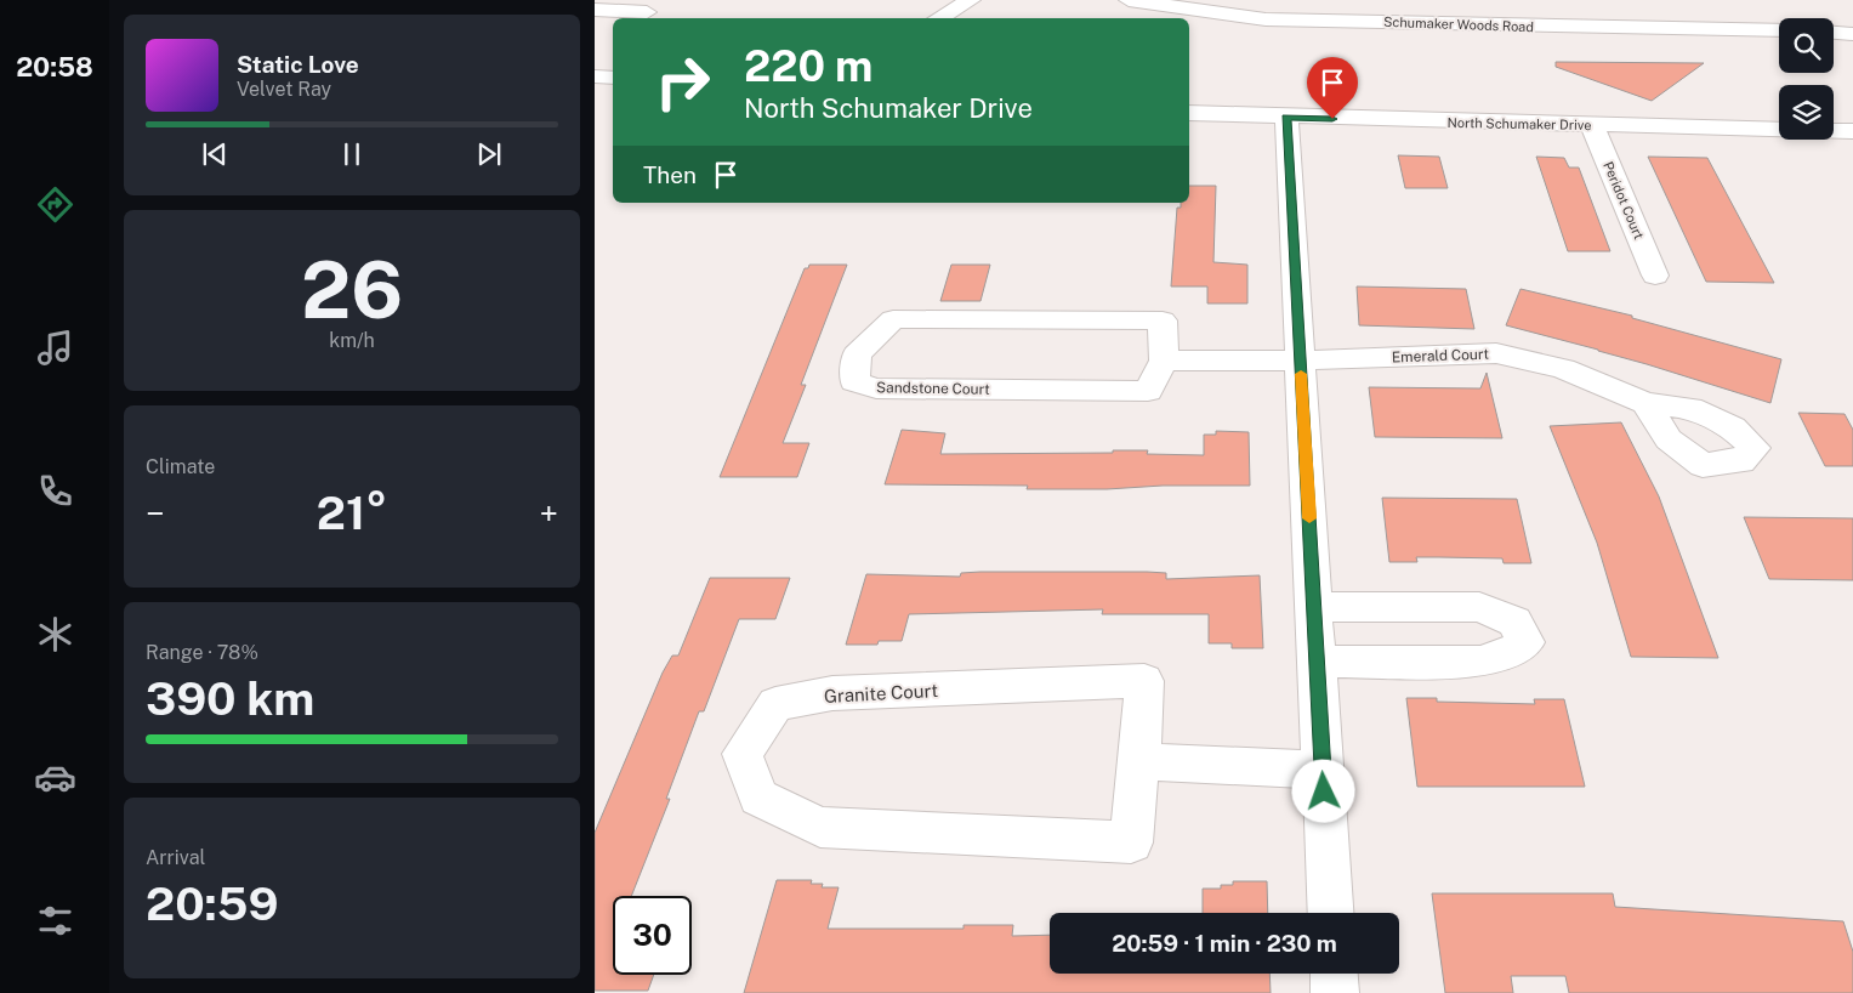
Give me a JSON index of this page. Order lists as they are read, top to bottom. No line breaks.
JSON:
{"streets":{"street":["Schumaker Woods Road","North Schumaker Drive","Peridot Court","Emerald Court","Sandstone Court","Granite Court"]},"crossings":[["North Schumaker Drive","Peridot Court"]],"page":{"tabs":"20:58","turn":["220 m","North Schumaker Drive"],"song":["Static Love","Velvet Ray"],"then":"Then","tile":[["26","km/h"],"Climate",["Range · 78%","390 km"],["Arrival","20:59"]],"heat":["−","21°","+"],"limit":"30","trip":"20:59 · 1 min · 230 m"}}
